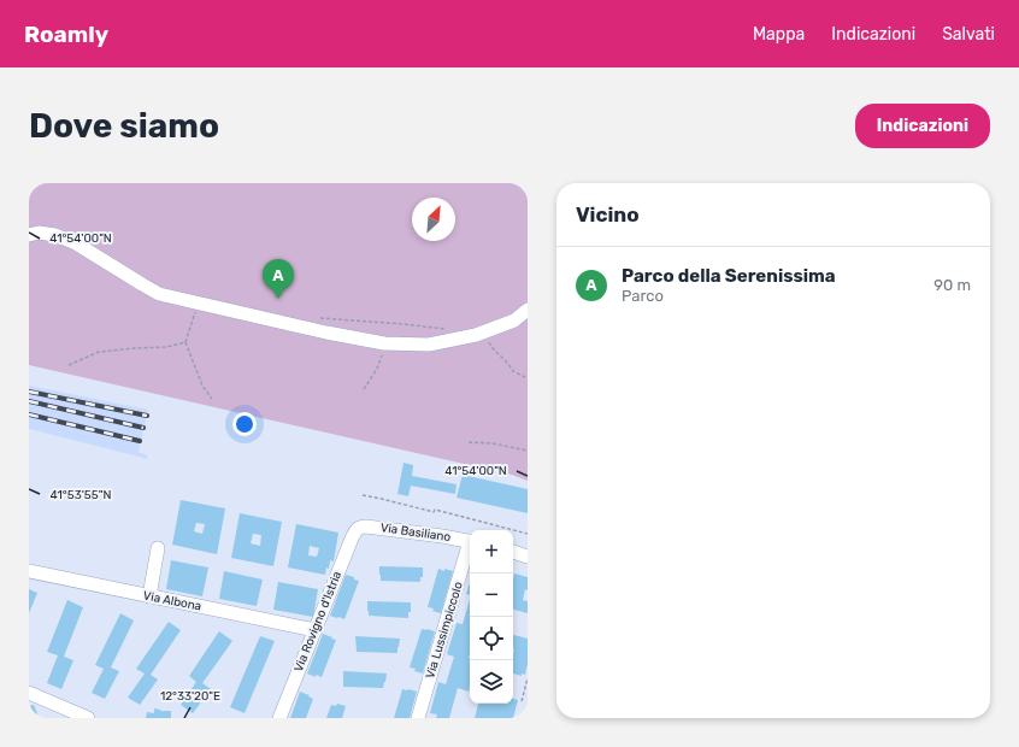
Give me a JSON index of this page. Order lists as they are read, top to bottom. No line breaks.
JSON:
{"streets":{"street":["Via Basiliano","Via Albona","Via Rovigno d'Istria","Via Lussimpiccolo"]},"crossings":[["Via Basiliano","Via Rovigno d'Istria"],["Via Albona","Via Rovigno d'Istria"]],"north":"top right","page":{"header":"Roamly","nav":["Mappa","Indicazioni","Salvati"],"buttons":"Indicazioni","title":"Dove siamo","heading":"Vicino","list":[{"mark":"A","name":"Parco della Serenissima","note":"Parco","value":"90 m"}],"pins":"A","map_buttons":["+","−"]},"coordinates":["41°54'00\"N","41°53'55\"N","12°33'20\"E"]}
